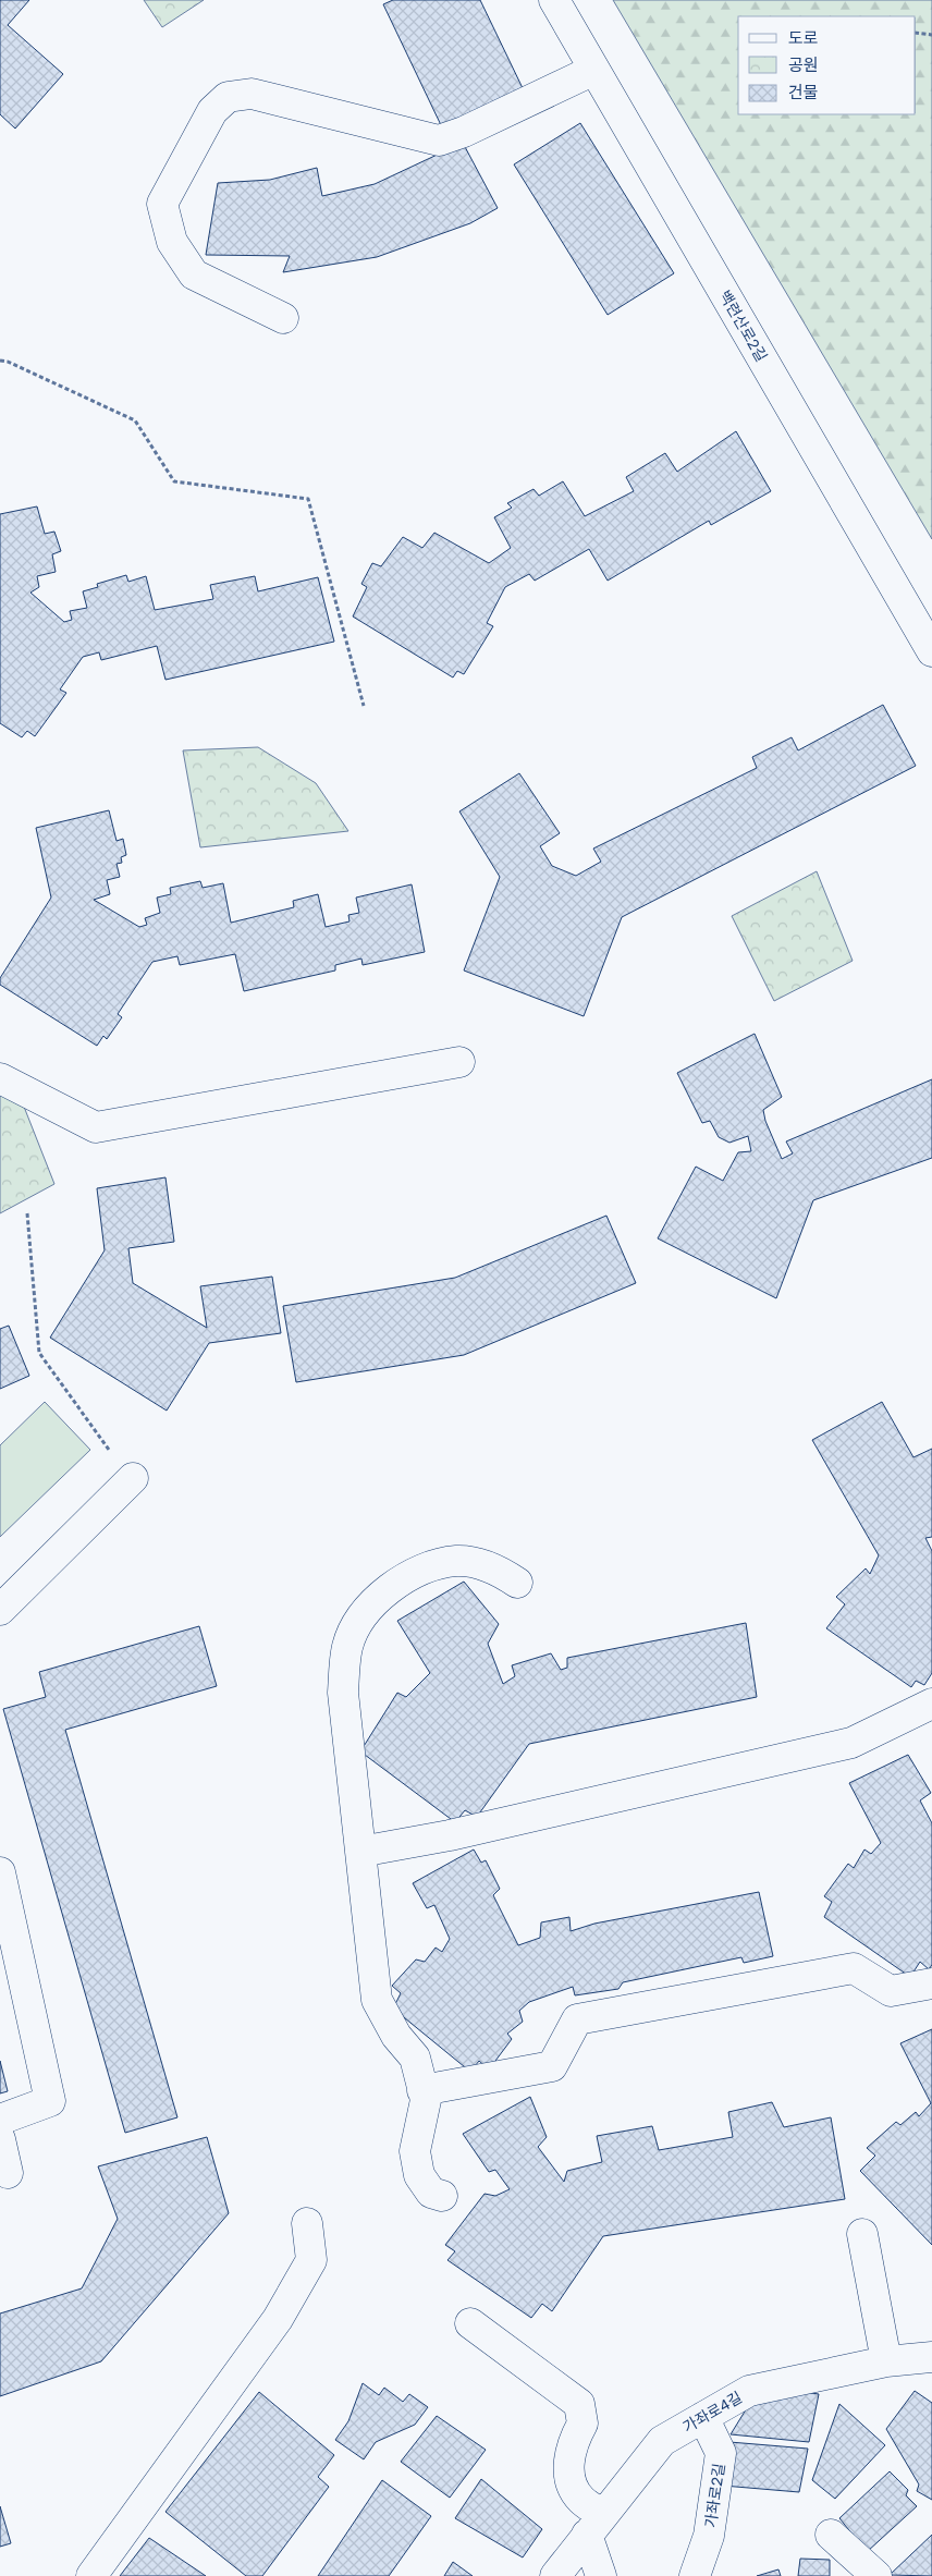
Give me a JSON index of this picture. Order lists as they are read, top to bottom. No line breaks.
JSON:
{"streets":{"street":["백련산로2길","가좌로4길","가좌로2길"]},"crossings":[["가좌로4길","가좌로2길"]],"legend":["도로","공원","건물"]}
